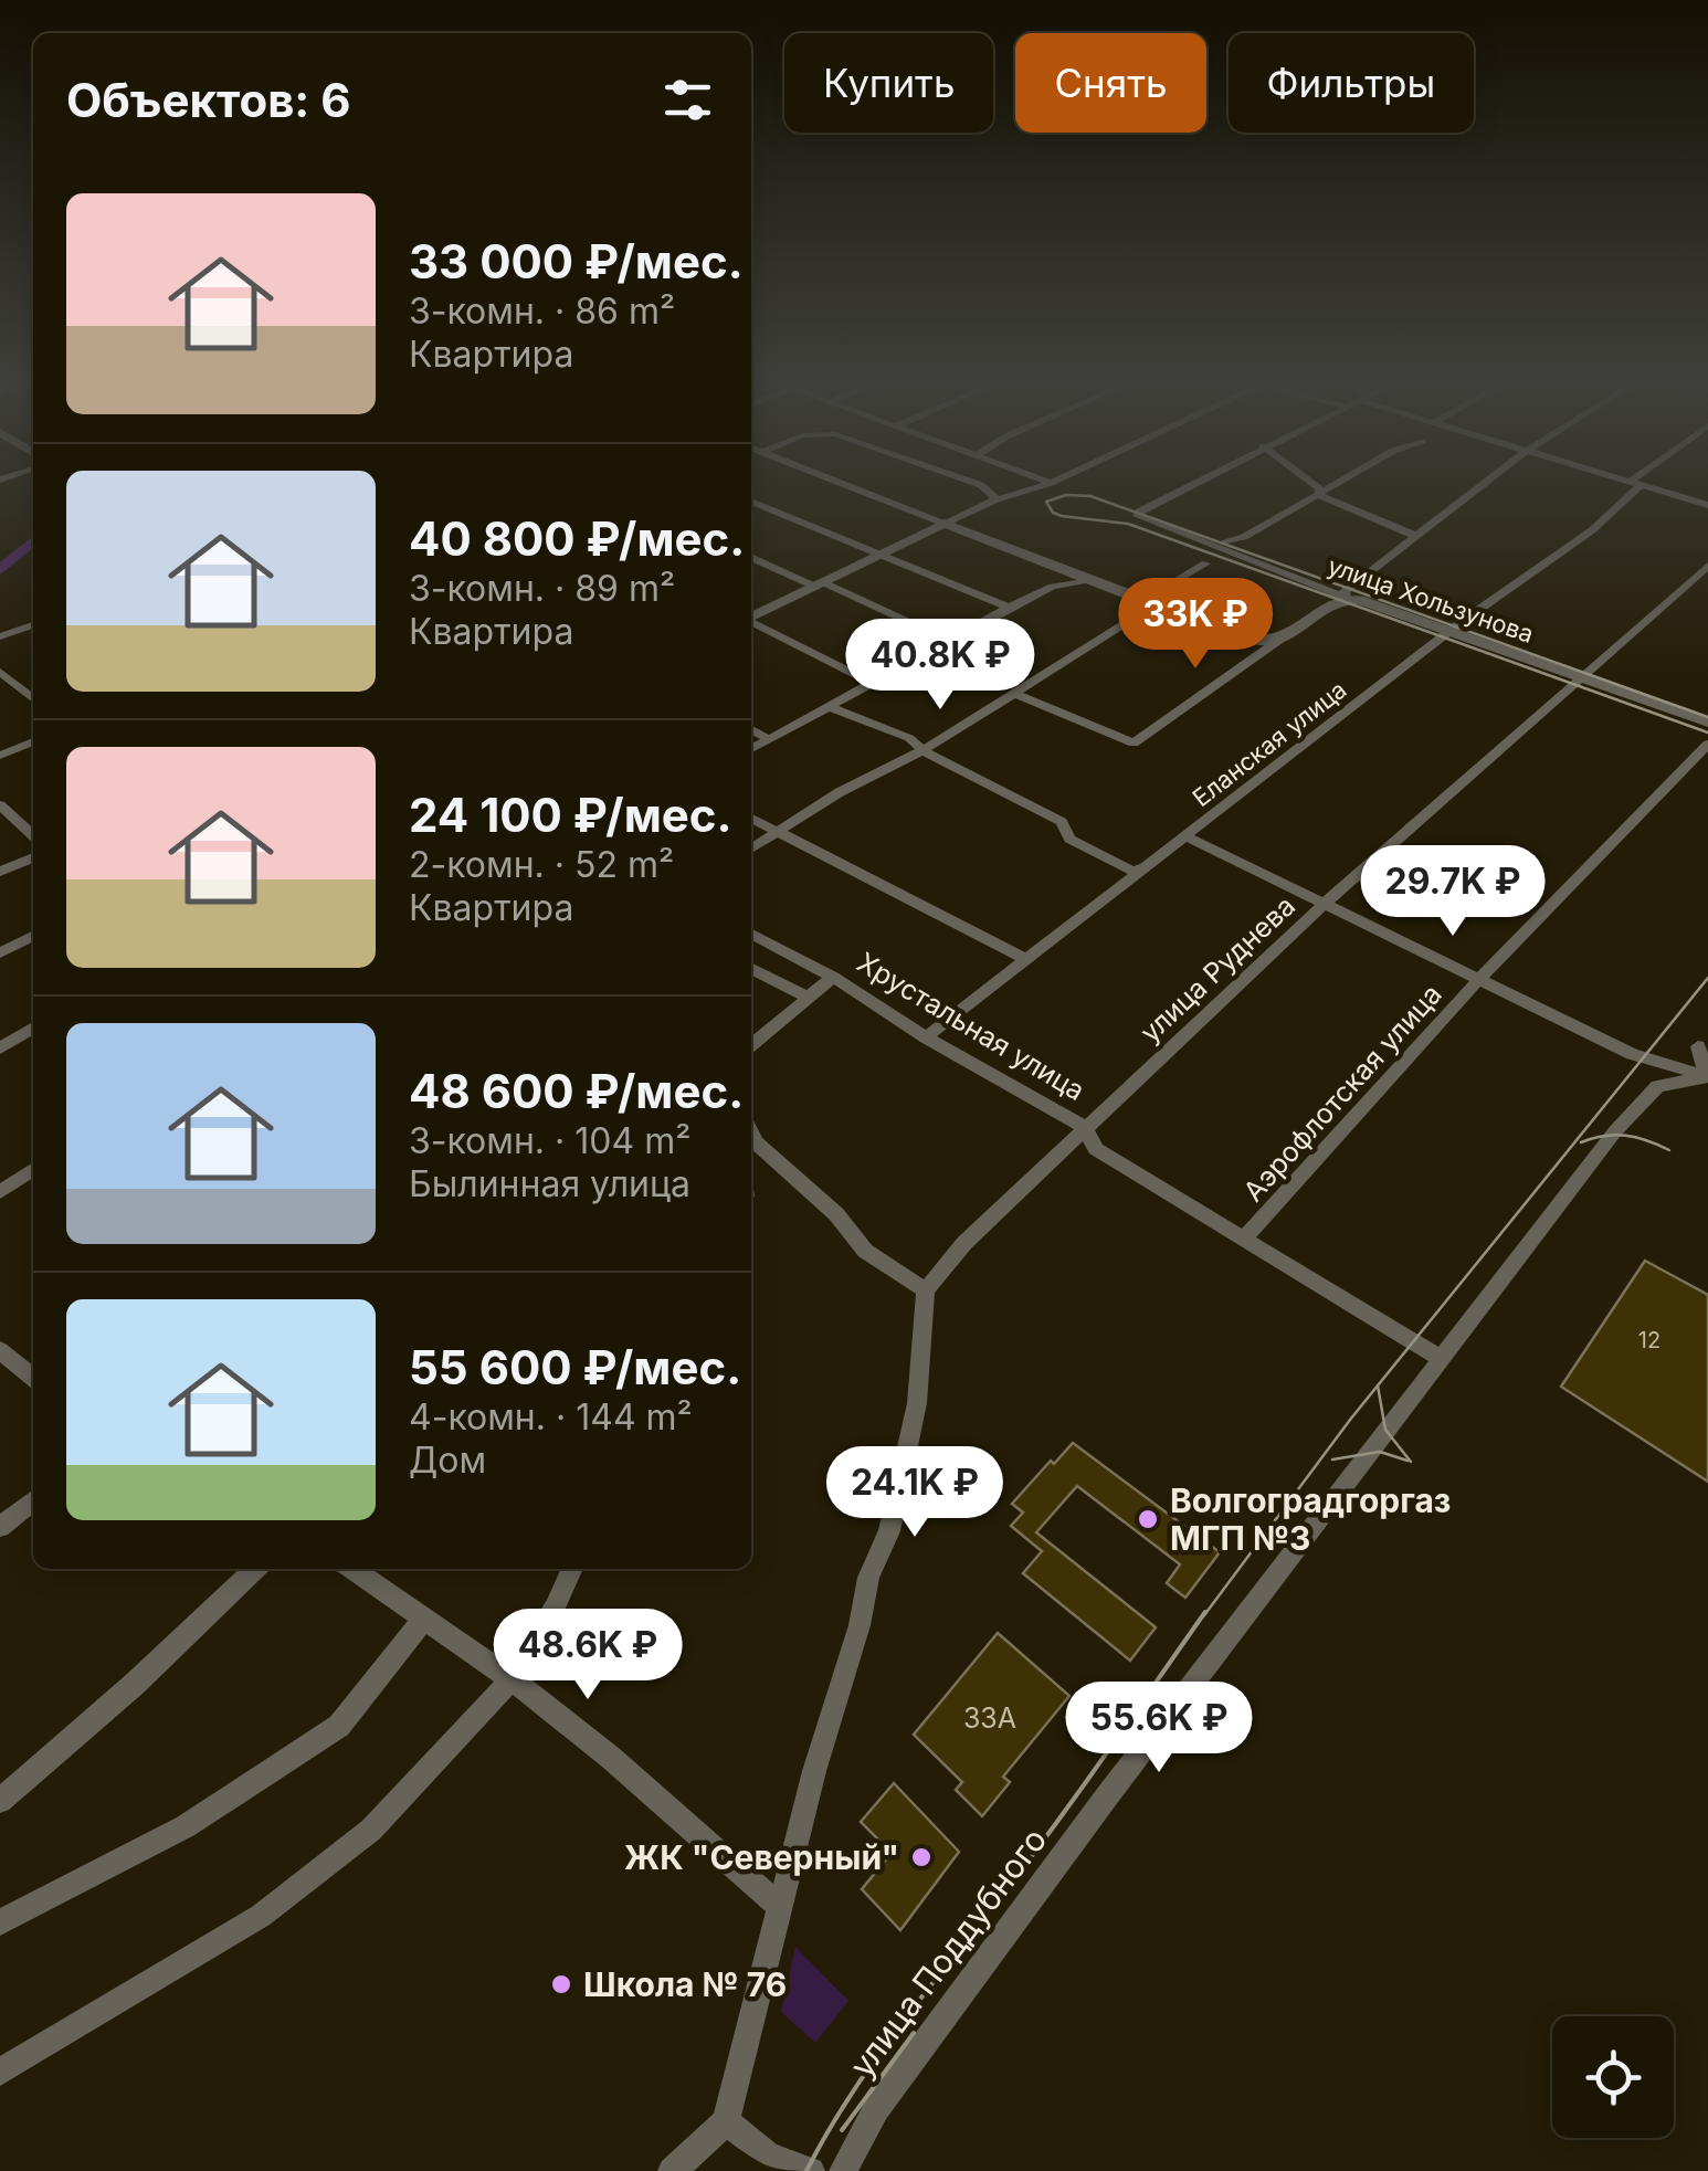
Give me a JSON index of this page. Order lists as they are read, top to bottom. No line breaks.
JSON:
{"streets":{"street":["улица Хользунова","Еланская улица","улица Руднева","Хрустальная улица","Аэрофлотская улица","улица Поддубного"]},"crossings":[["улица Хользунова","Еланская улица"],["улица Хользунова","улица Руднева"],["Еланская улица","Хрустальная улица"],["улица Руднева","Хрустальная улица"],["Хрустальная улица","Аэрофлотская улица"],["Хрустальная улица","улица Поддубного"]],"places":["Волгоградгоргаз МГП №3","ЖК \"Северный\"","Школа № 76"],"house_numbers":["12","33А"],"page":{"chip":["Купить","Снять","Фильтры"],"heading":"Объектов: 6","list":[{"name":"33 000 ₽/мес.","note":"3-комн. · 86 m² · Квартира"},{"name":"40 800 ₽/мес.","note":"3-комн. · 89 m² · Квартира"},{"name":"24 100 ₽/мес.","note":"2-комн. · 52 m² · Квартира"},{"name":"48 600 ₽/мес.","note":"3-комн. · 104 m² · Былинная улица"},{"name":"55 600 ₽/мес.","note":"4-комн. · 144 m² · Дом"}],"price":["33K ₽","40.8K ₽","29.7K ₽","24.1K ₽","48.6K ₽","55.6K ₽"]}}
